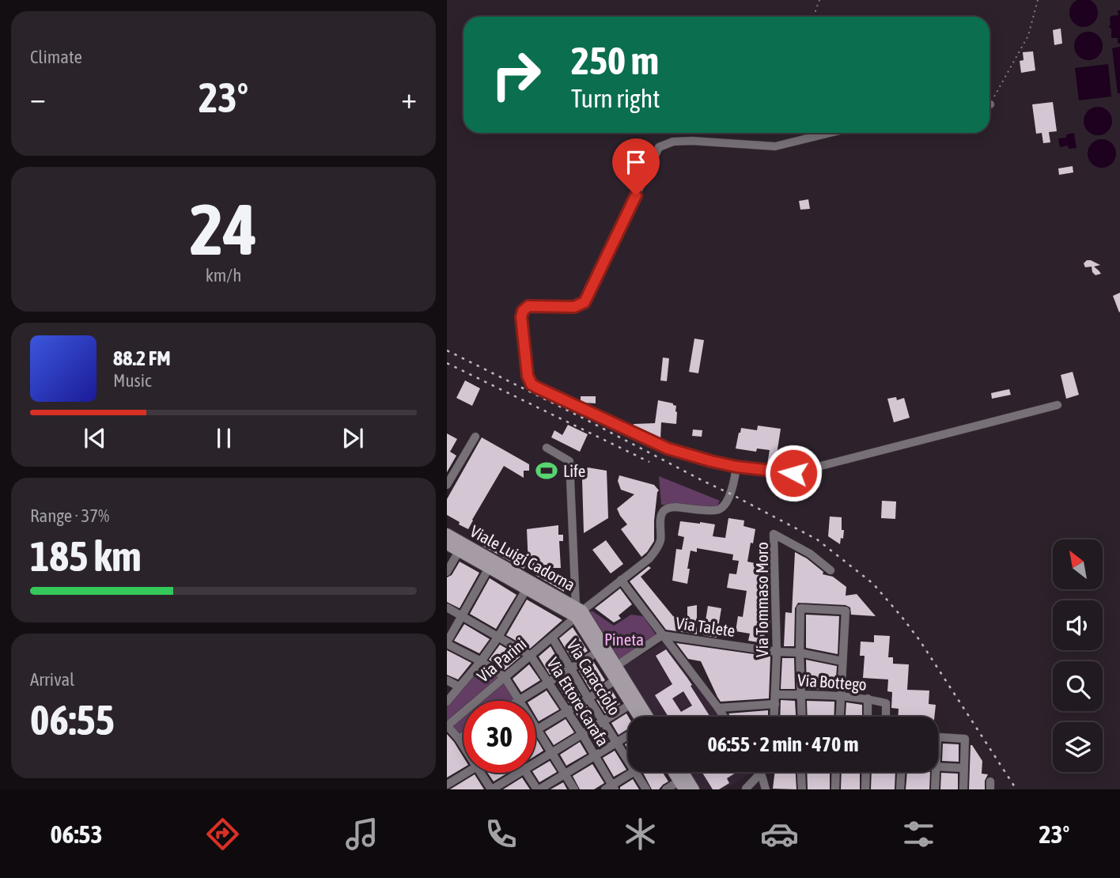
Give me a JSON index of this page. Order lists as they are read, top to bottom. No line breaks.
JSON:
{"streets":{"main road":["Viale Luigi Cadorna"],"street":["Via Tommaso Moro","Via Talete","Via Parini","Via Caracciolo","Via Bottego","Via Ettore Carafa"]},"crossings":[["Viale Luigi Cadorna","Via Parini"],["Via Tommaso Moro","Via Talete"],["Via Tommaso Moro","Via Bottego"],["Via Parini","Via Caracciolo"],["Via Parini","Via Ettore Carafa"]],"parks":["Pineta"],"places":{"sports":["Life"]},"north":"top left","page":{"tile":["Climate",["24","km/h"],["Range · 37%","185 km"],["Arrival","06:55"]],"turn":["250 m","Turn right"],"heat":["−","23°","+"],"song":["88.2 FM","Music"],"limit":"30","trip":"06:55 · 2 min · 470 m","tabs":["06:53","23°"]}}
